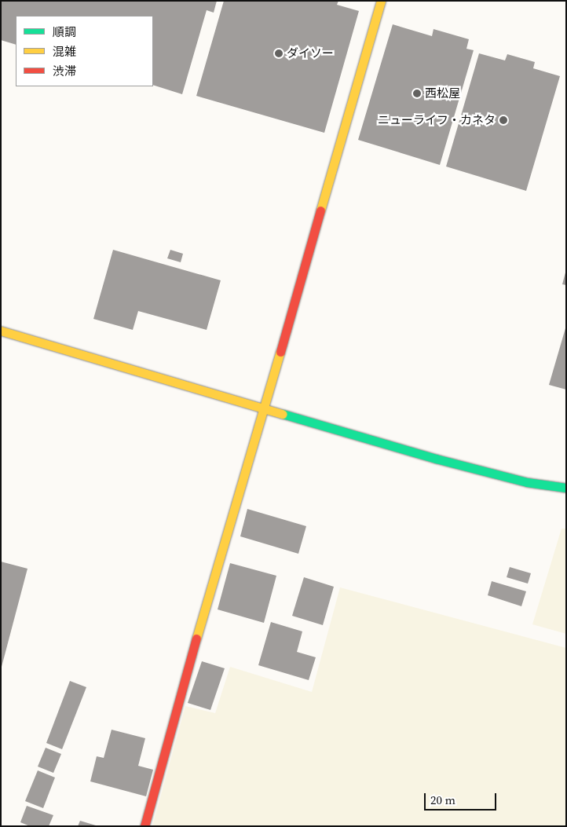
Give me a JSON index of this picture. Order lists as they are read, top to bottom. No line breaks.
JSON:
{"places":["ダイソー","西松屋","ニューライフ・カネタ"],"legend":["順調","混雑","渋滞"],"scale_bar":"20 m"}
